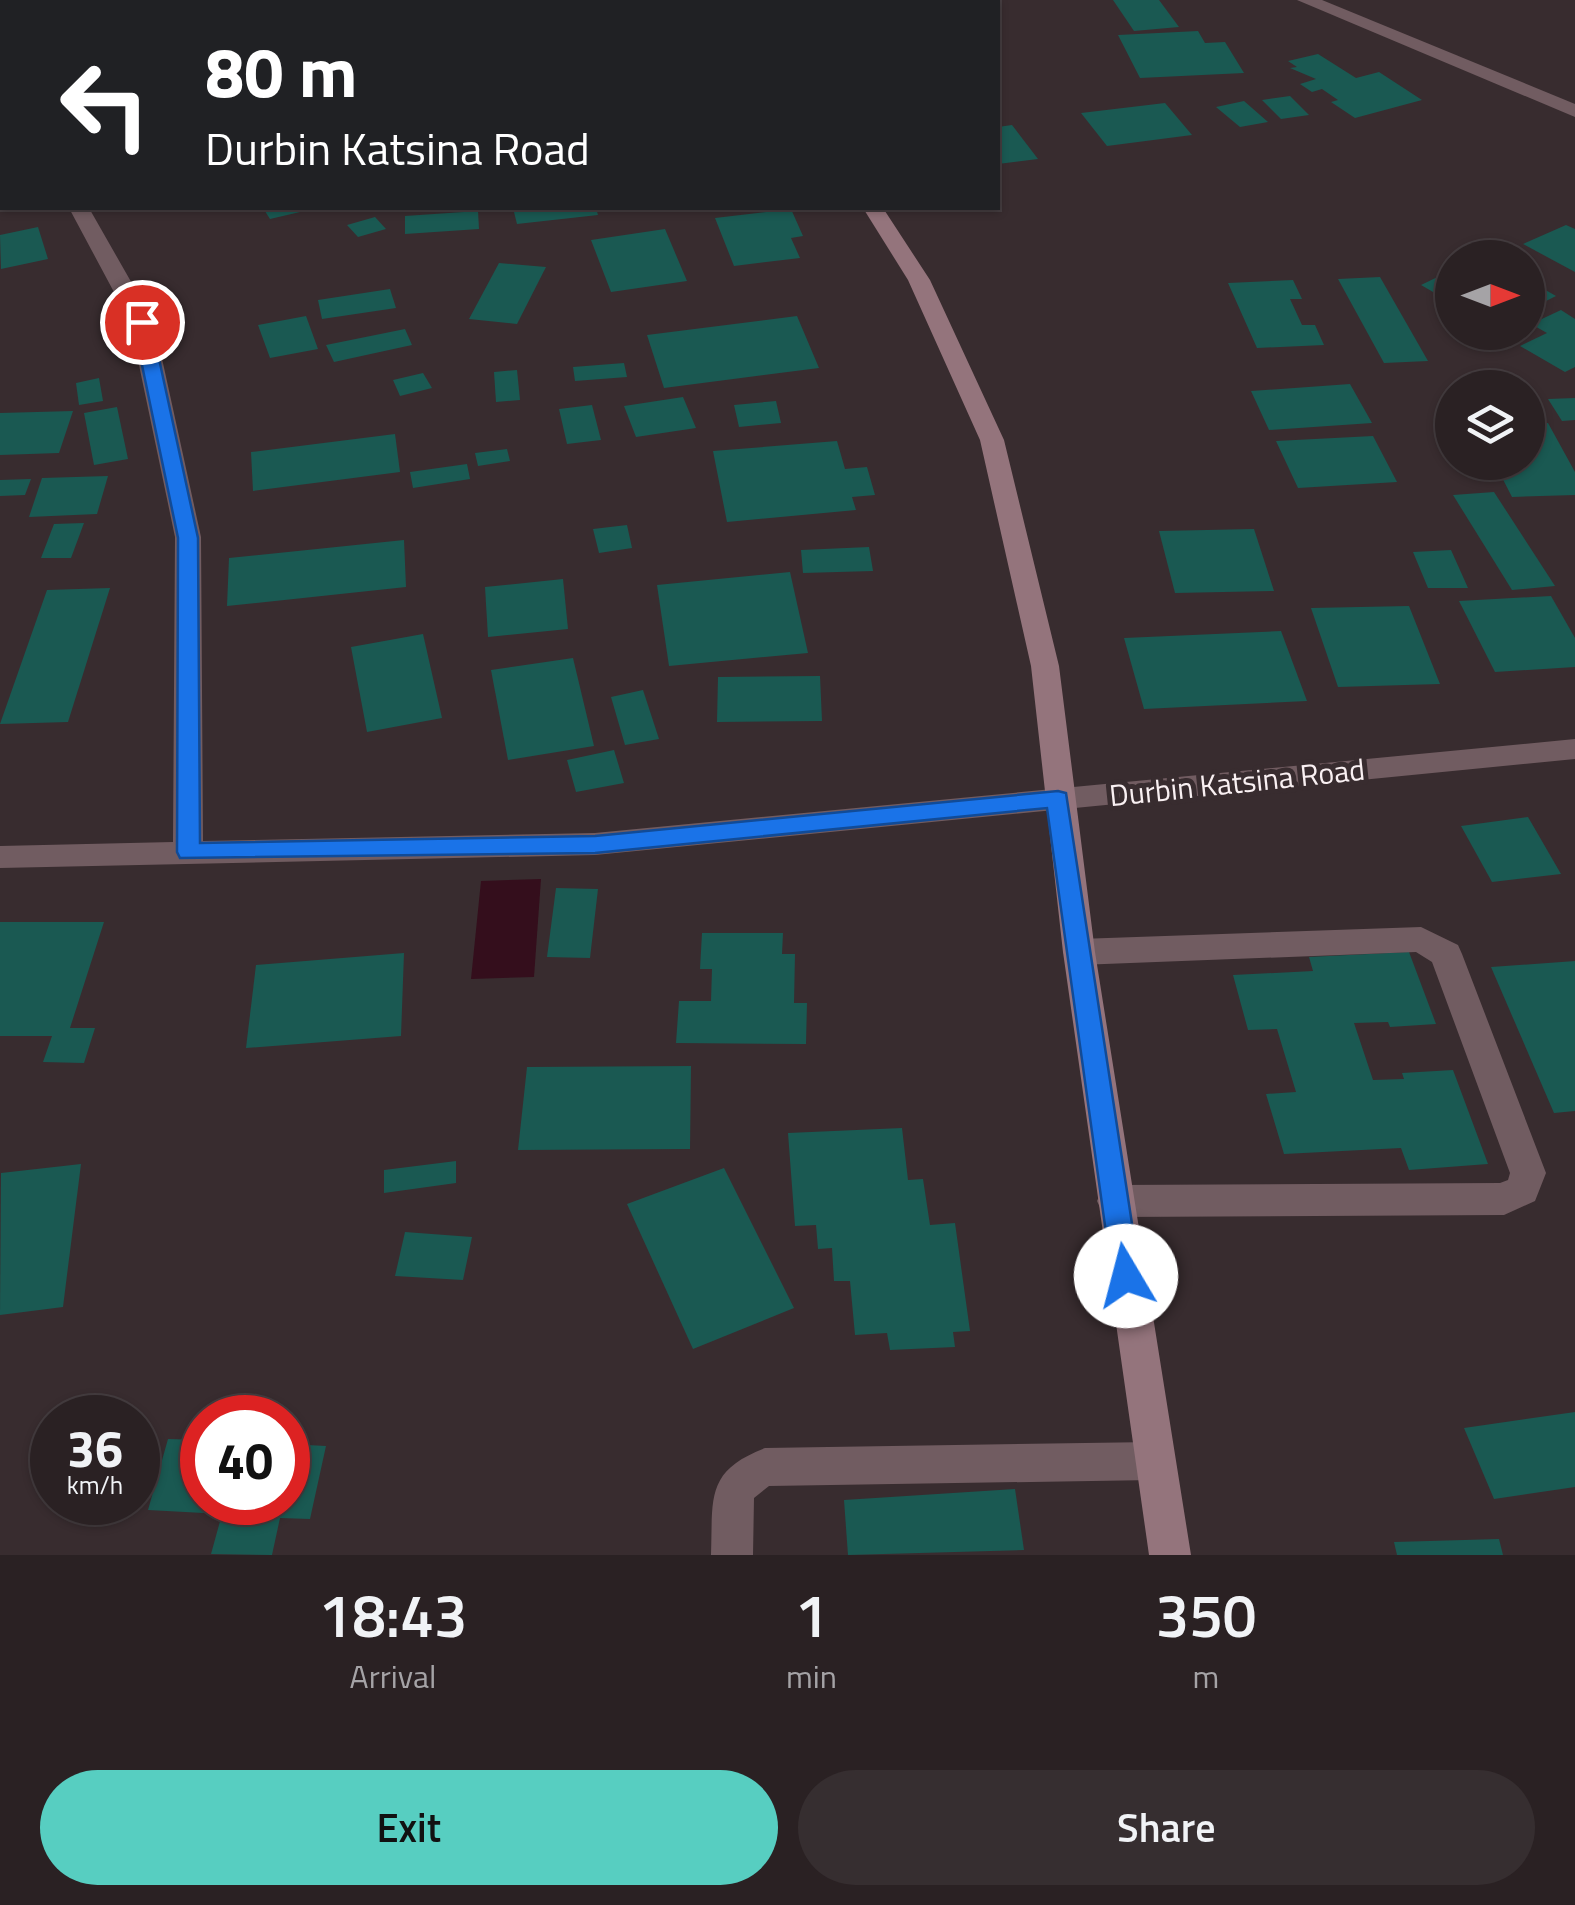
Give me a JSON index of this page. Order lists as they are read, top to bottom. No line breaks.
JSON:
{"streets":{"street":["Durbin Katsina Road"]},"north":"right","page":{"turn":["80 m","Durbin Katsina Road"],"speed":"36 km/h","limit":"40","eta":["18:43","Arrival","1","min","350","m"],"buttons":["Exit","Share"]}}
